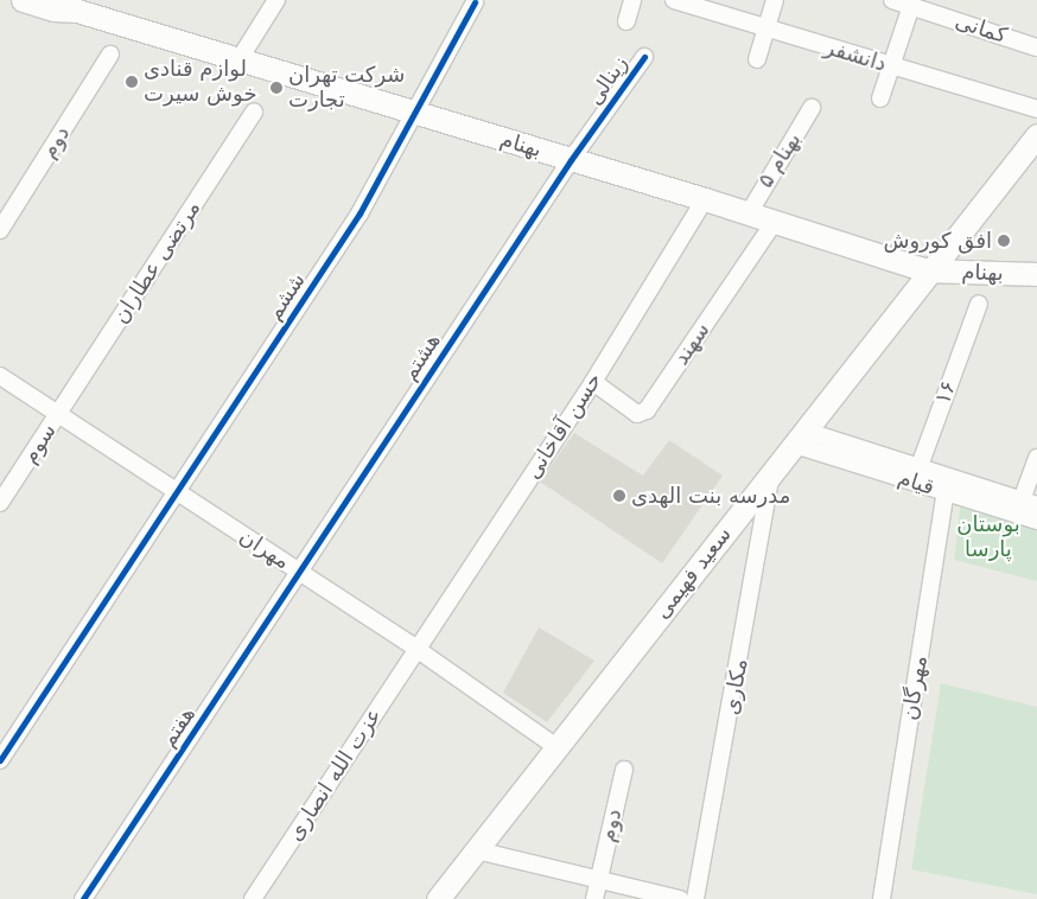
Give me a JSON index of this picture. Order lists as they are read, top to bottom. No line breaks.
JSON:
{"streets":{"main road":["بهنام","سعید فهیمی"],"street":["کمانی","دانشفر","زینالی","دوم","بهنام ۵","مرتضی عطاران","ششم","سهند","هشتم","۱۶","حسن آقاخانی","سوم","قیام","مهران","مکاری","مهرگان","هفتم","عزت الله انصاری"]},"crossings":[["زینالی","بهنام"],["زینالی","هشتم"],["بهنام","بهنام ۵"],["بهنام","ششم"],["بهنام","سهند"],["بهنام","هشتم"],["بهنام","حسن آقاخانی"],["بهنام","سعید فهیمی"],["مرتضی عطاران","سوم"],["مرتضی عطاران","مهران"],["ششم","مهران"],["سهند","حسن آقاخانی"],["هشتم","مهران"],["هشتم","هفتم"],["۱۶","قیام"],["حسن آقاخانی","مهران"],["حسن آقاخانی","عزت الله انصاری"],["سوم","مهران"],["قیام","سعید فهیمی"],["قیام","مهرگان"],["مهران","سعید فهیمی"],["مهران","هفتم"],["مهران","عزت الله انصاری"],["سعید فهیمی","مکاری"]],"parks":["بوستان پارسا"],"places":["لوازم قنادی خوش سیرت","شرکت تهران تجارت","افق کوروش","مدرسه بنت الهدی"]}
